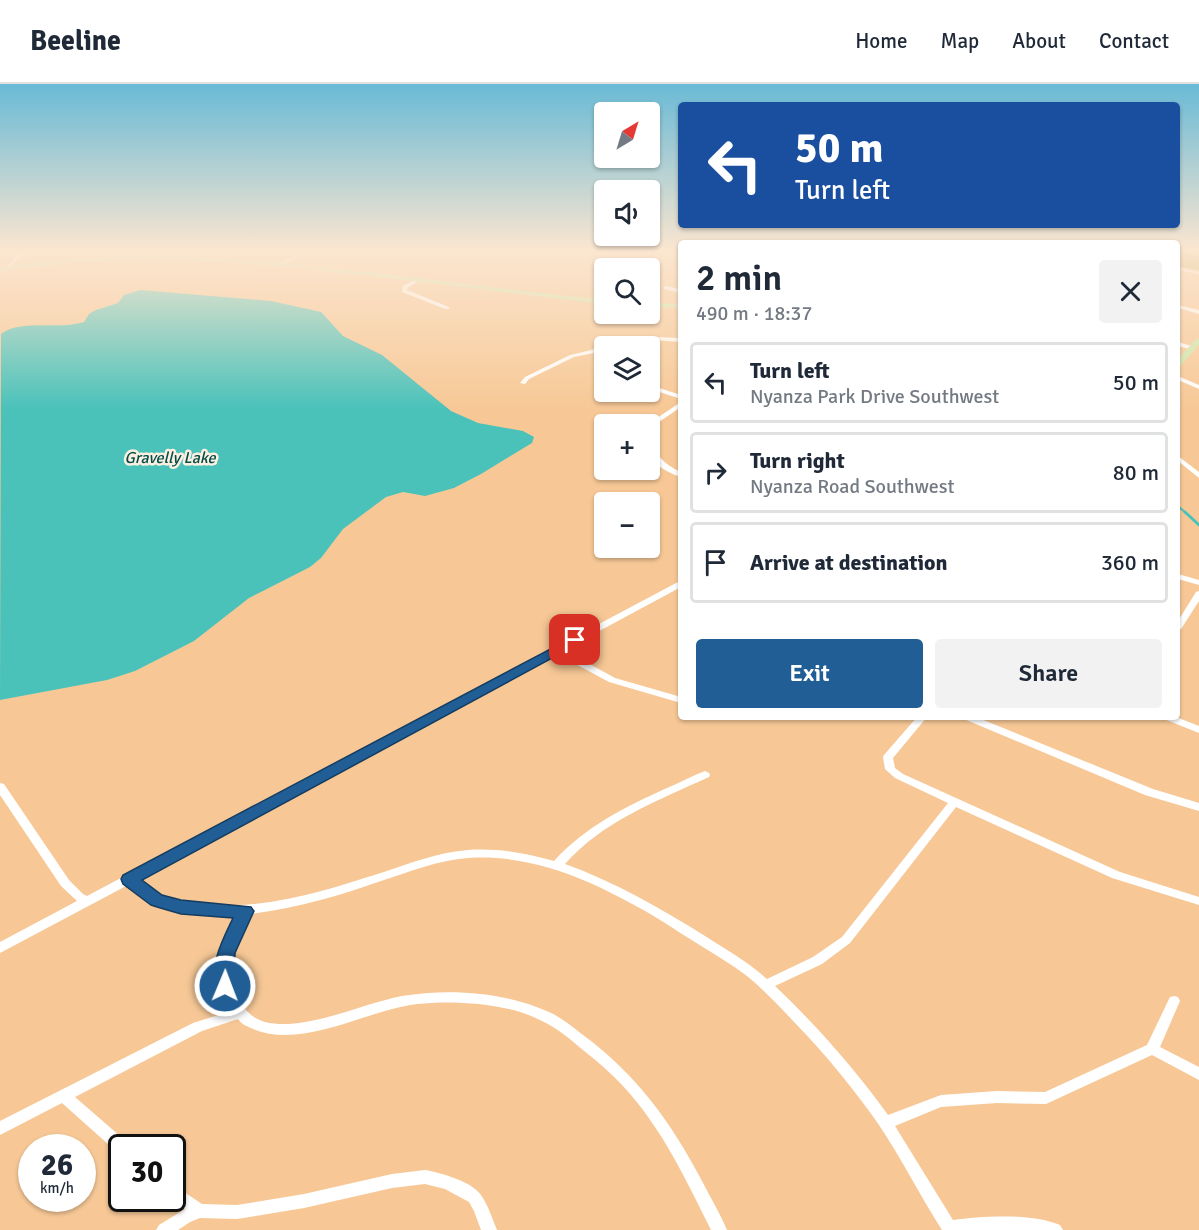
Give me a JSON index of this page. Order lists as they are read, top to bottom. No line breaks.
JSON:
{"water":["Gravelly Lake"],"north":"top right","page":{"header":"Beeline","nav":["Home","Map","About","Contact"],"map_buttons":["+","−"],"turn":["50 m","Turn left"],"heading":["2 min","490 m · 18:37"],"list":[{"name":"Turn left","note":"Nyanza Park Drive Southwest","value":"50 m"},{"name":"Turn right","note":"Nyanza Road Southwest","value":"80 m"},{"name":"Arrive at destination","value":"360 m"}],"buttons":["Exit","Share"],"speed":"26 km/h","limit":"30"}}
